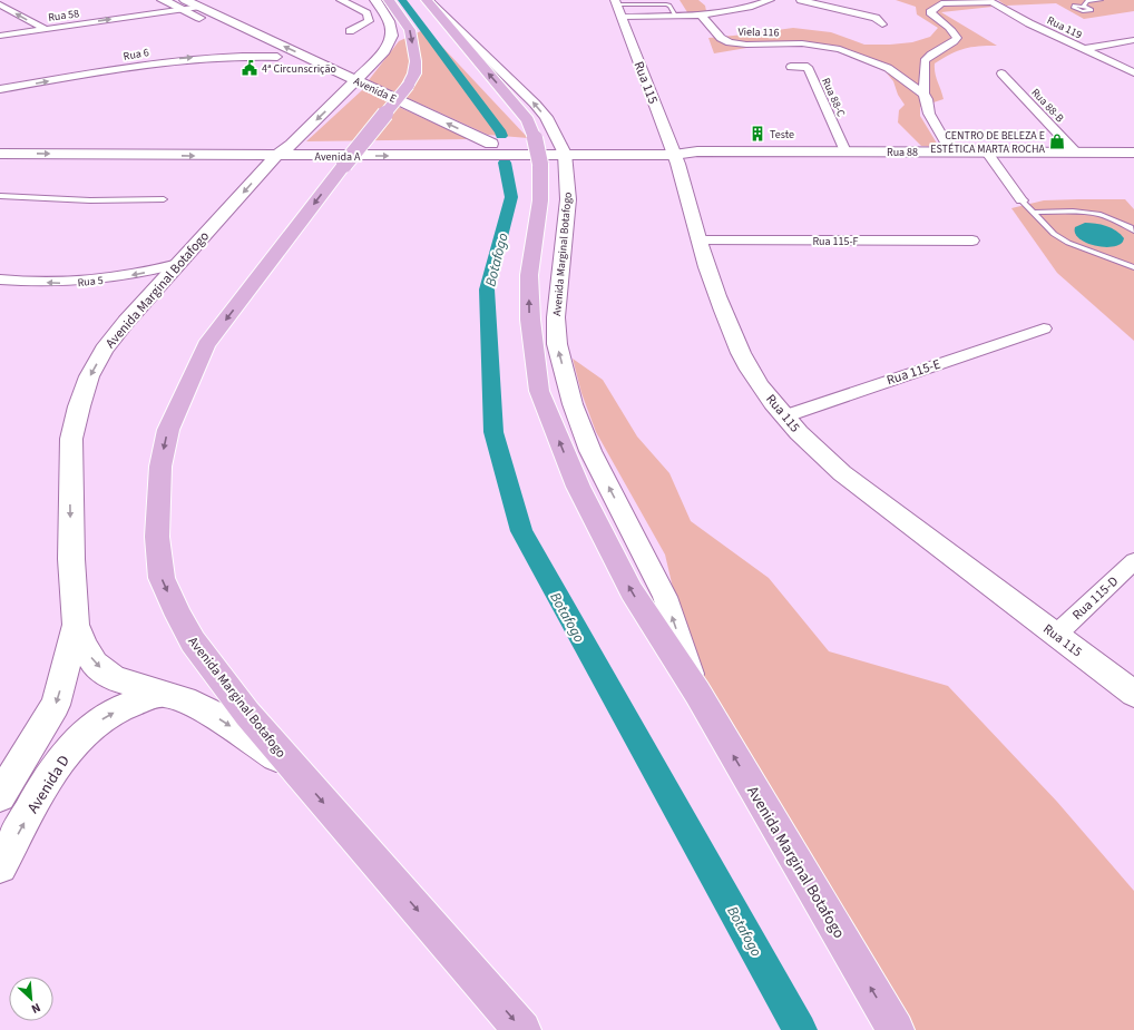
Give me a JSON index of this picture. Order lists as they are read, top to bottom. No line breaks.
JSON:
{"streets":{"main road":["Avenida E","Rua 88","Avenida A","Avenida Marginal Botafogo","Avenida D"],"street":["Rua 58","Rua 119","Viela 116","Rua 6","Rua 115","Rua 88-C","Rua 88-B","Rua 115-F","Rua 5","Rua 115-E","Rua 115-D"]},"crossings":[["Rua 58","Avenida E"],["Rua 6","Avenida E"],["Rua 115","Rua 88"],["Rua 115","Avenida A"],["Rua 115","Rua 115-F"],["Rua 115","Rua 115-E"],["Rua 115","Rua 115-D"],["Avenida E","Avenida A"],["Avenida E","Avenida Marginal Botafogo"],["Rua 88-C","Rua 88"],["Rua 88-B","Rua 88"],["Rua 88","Avenida A"],["Avenida A","Avenida Marginal Botafogo"],["Avenida Marginal Botafogo","Rua 5"],["Avenida Marginal Botafogo","Avenida D"]],"one_way":["Rua 58","Rua 6","Rua 5"],"water":["Botafogo"],"places":{"public building":["4ª Circunscrição"],"building":["Teste"],"shop":["CENTRO DE BELEZA E ESTÉTICA MARTA ROCHA"]},"north":"bottom right"}
